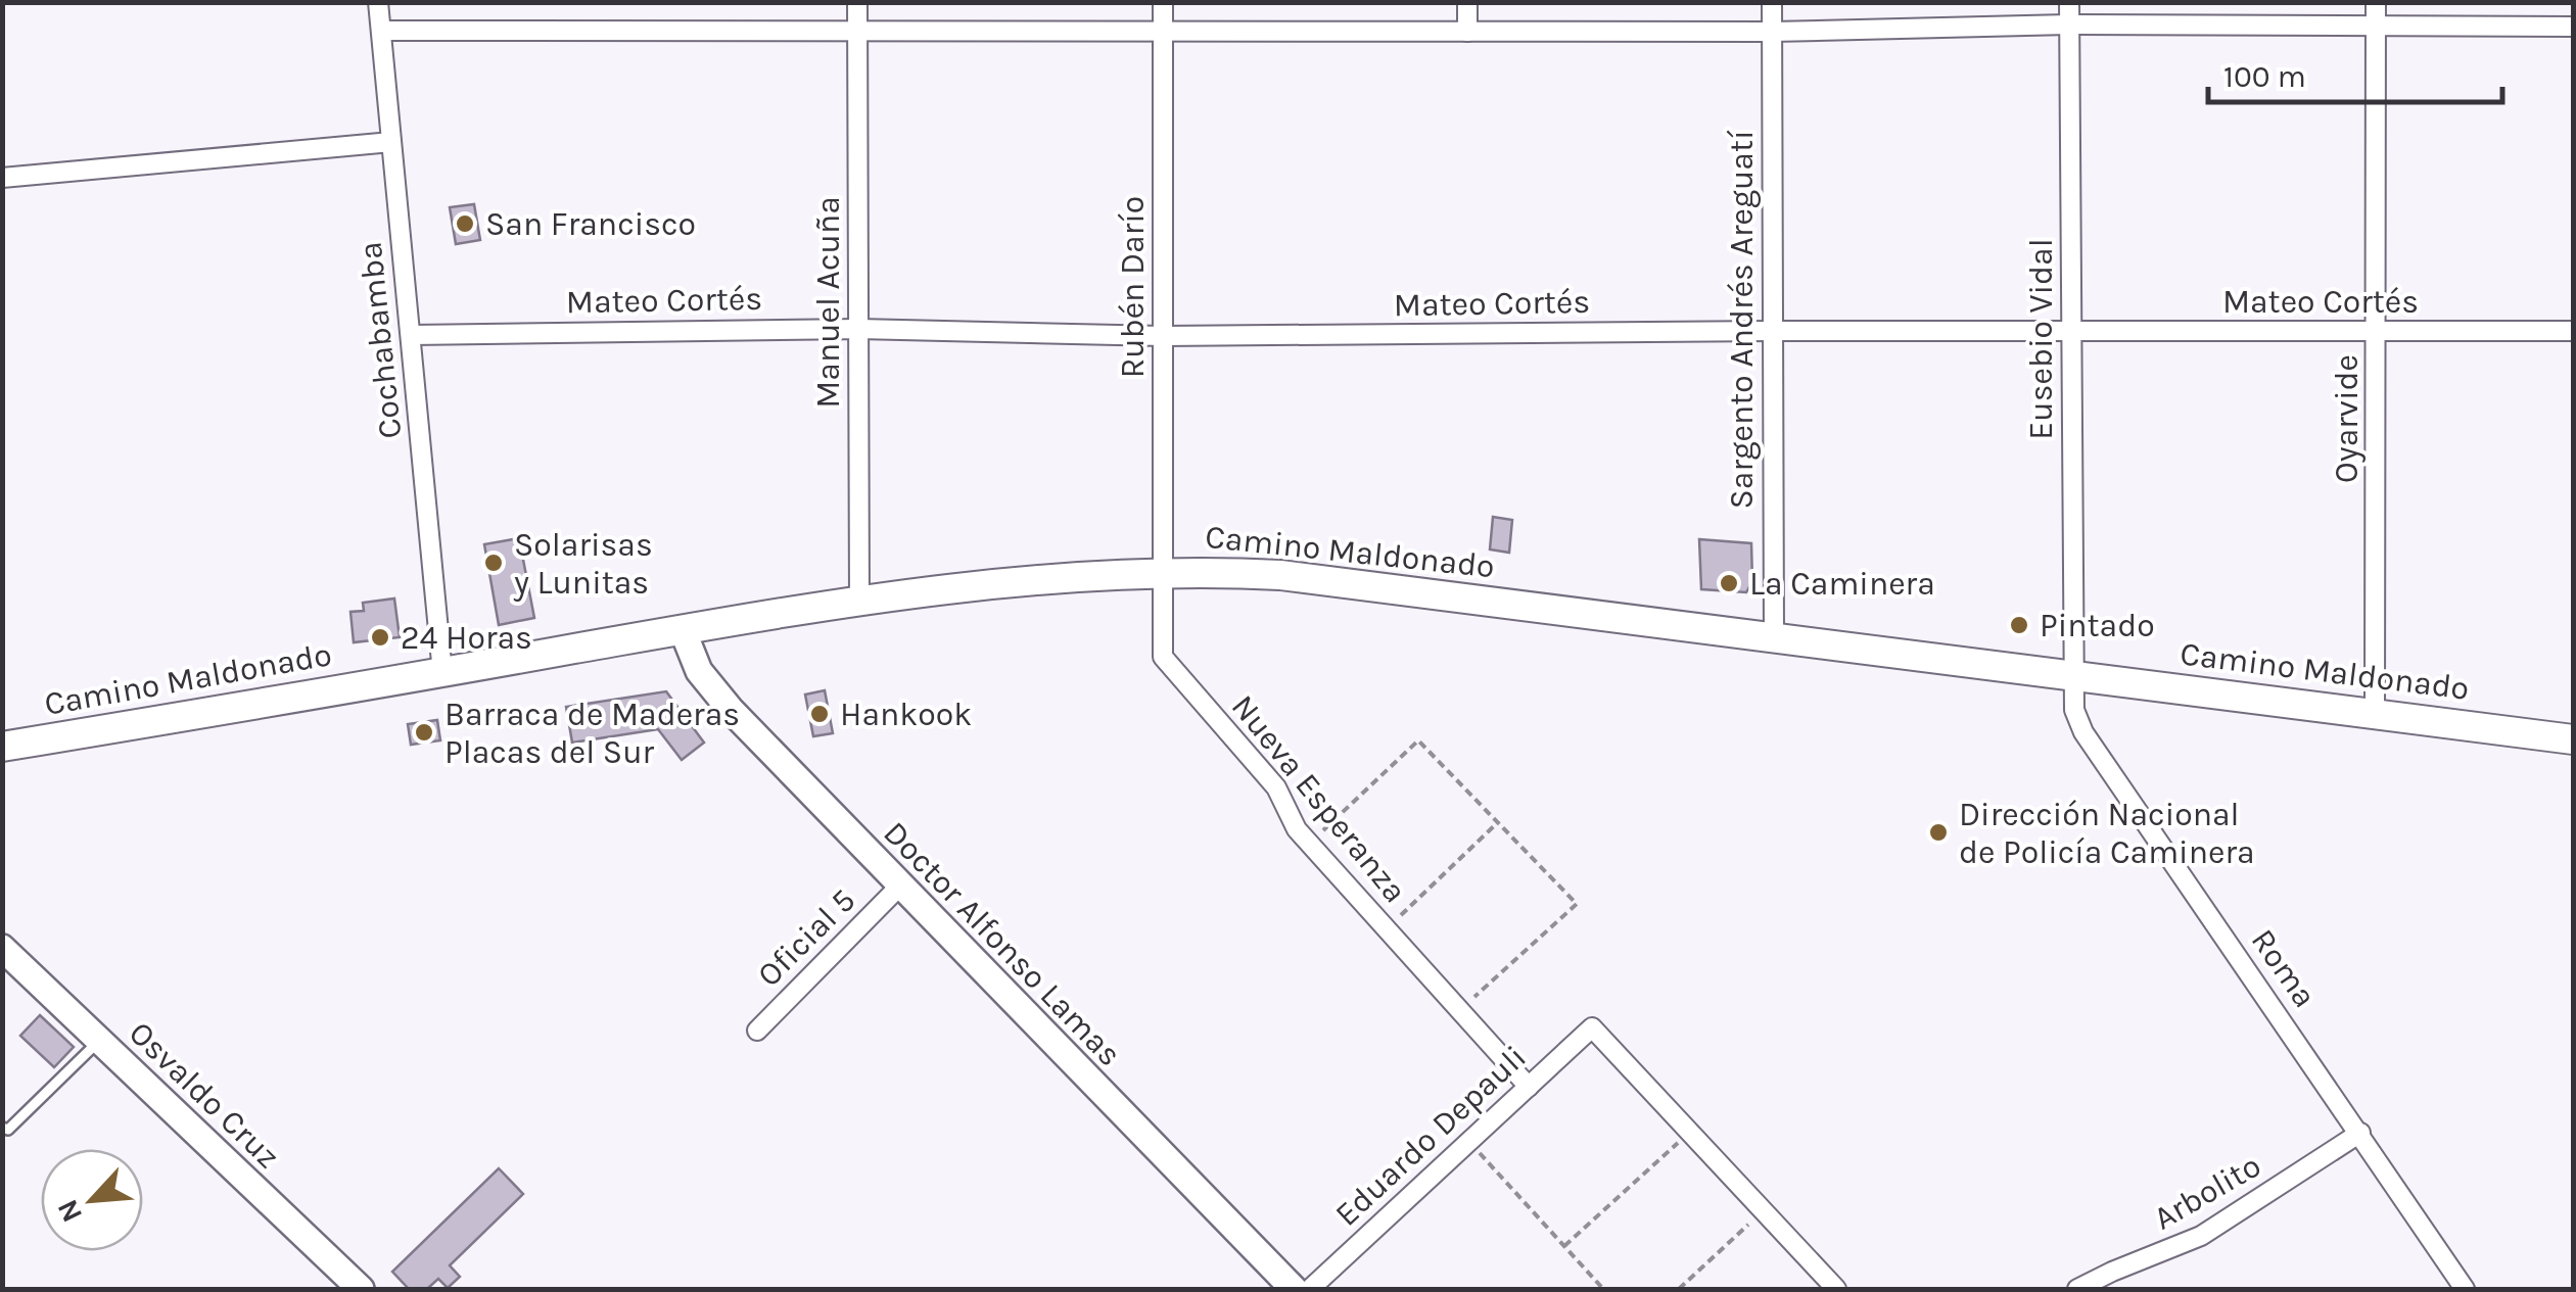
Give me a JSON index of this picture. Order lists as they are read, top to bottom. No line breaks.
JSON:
{"streets":{"main road":["Camino Maldonado"],"street":["Rubén Darío","Mateo Cortés","Manuel Acuña","Sargento Andrés Areguatí","Eusebio Vidal","Cochabamba","Oyarvide","Nueva Esperanza","Oficial 5","Doctor Alfonso Lamas","Roma","Osvaldo Cruz","Eduardo Depauli","Arbolito"]},"crossings":[["Rubén Darío","Mateo Cortés"],["Rubén Darío","Camino Maldonado"],["Rubén Darío","Nueva Esperanza"],["Mateo Cortés","Manuel Acuña"],["Mateo Cortés","Sargento Andrés Areguatí"],["Mateo Cortés","Eusebio Vidal"],["Mateo Cortés","Cochabamba"],["Mateo Cortés","Oyarvide"],["Manuel Acuña","Camino Maldonado"],["Sargento Andrés Areguatí","Camino Maldonado"],["Eusebio Vidal","Camino Maldonado"],["Eusebio Vidal","Roma"],["Cochabamba","Camino Maldonado"],["Oyarvide","Camino Maldonado"],["Camino Maldonado","Nueva Esperanza"],["Camino Maldonado","Doctor Alfonso Lamas"],["Camino Maldonado","Roma"],["Nueva Esperanza","Eduardo Depauli"],["Oficial 5","Doctor Alfonso Lamas"],["Roma","Arbolito"]],"places":["San Francisco","Solarisas y Lunitas","La Caminera","Pintado","24 Horas","Hankook","Barraca de Maderas Placas del Sur","Dirección Nacional de Policía Caminera"],"scale_bar":"100 m","north":"bottom left"}
